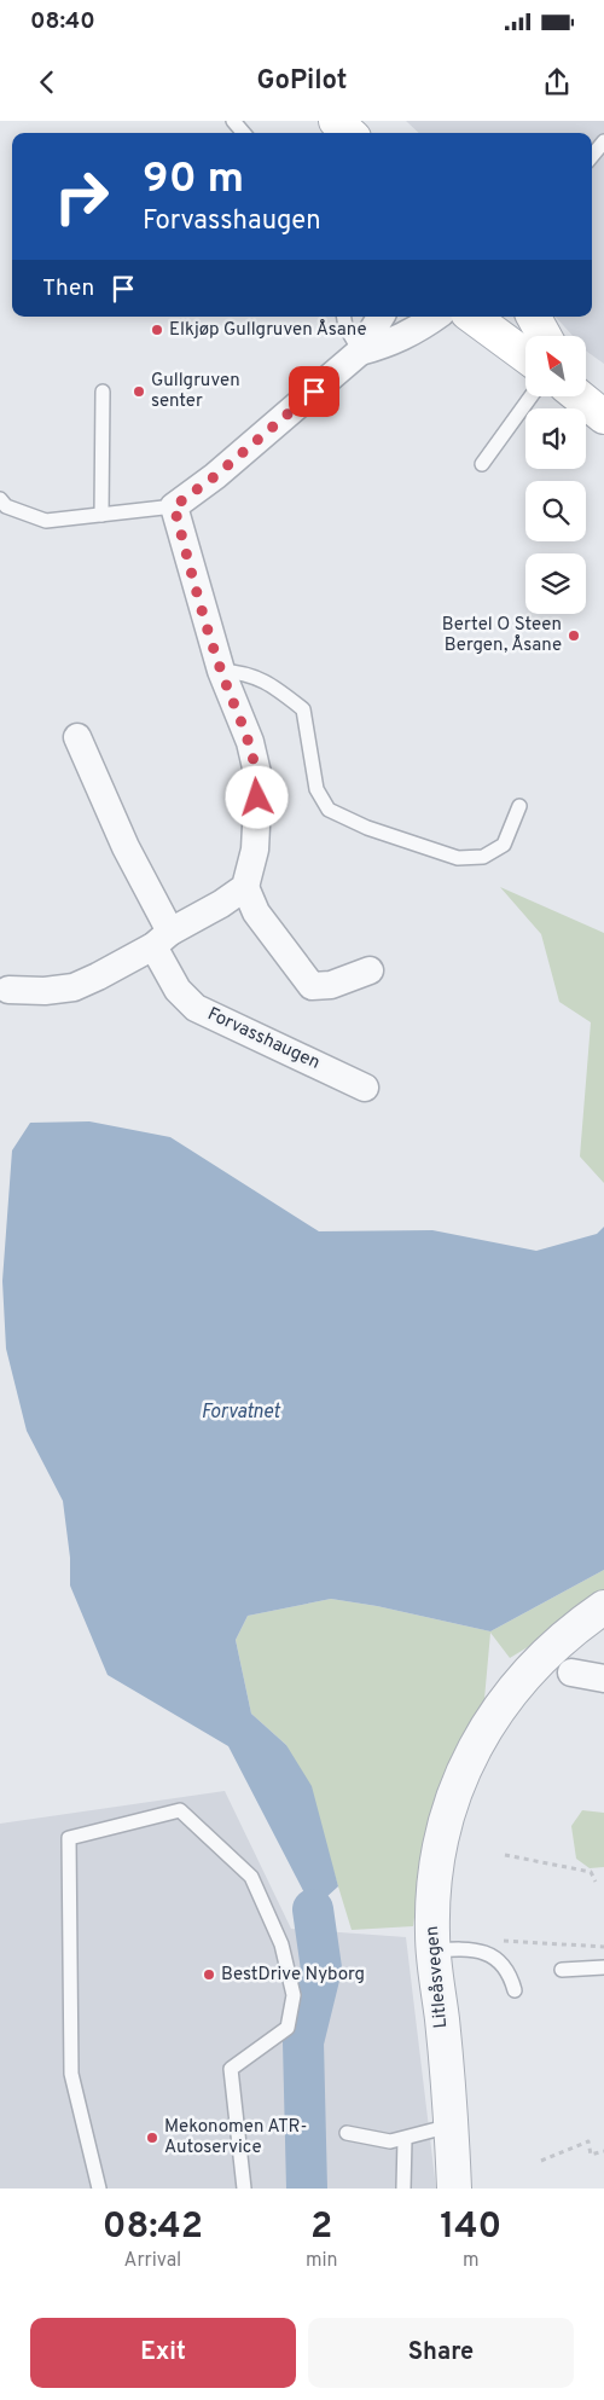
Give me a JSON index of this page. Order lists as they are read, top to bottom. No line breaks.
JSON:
{"streets":{"street":["Forvasshaugen","Litleåsvegen"]},"water":["Forvatnet"],"places":["Elkjøp Gullgruven Åsane","Gullgruven senter","Bertel O Steen Bergen, Åsane","BestDrive Nyborg","Mekonomen ATR- Autoservice"],"north":"top left","page":{"status":"08:40","header":"GoPilot","turn":["90 m","Forvasshaugen"],"then":"Then","eta":["08:42","Arrival","2","min","140","m"],"buttons":["Exit","Share"]}}
